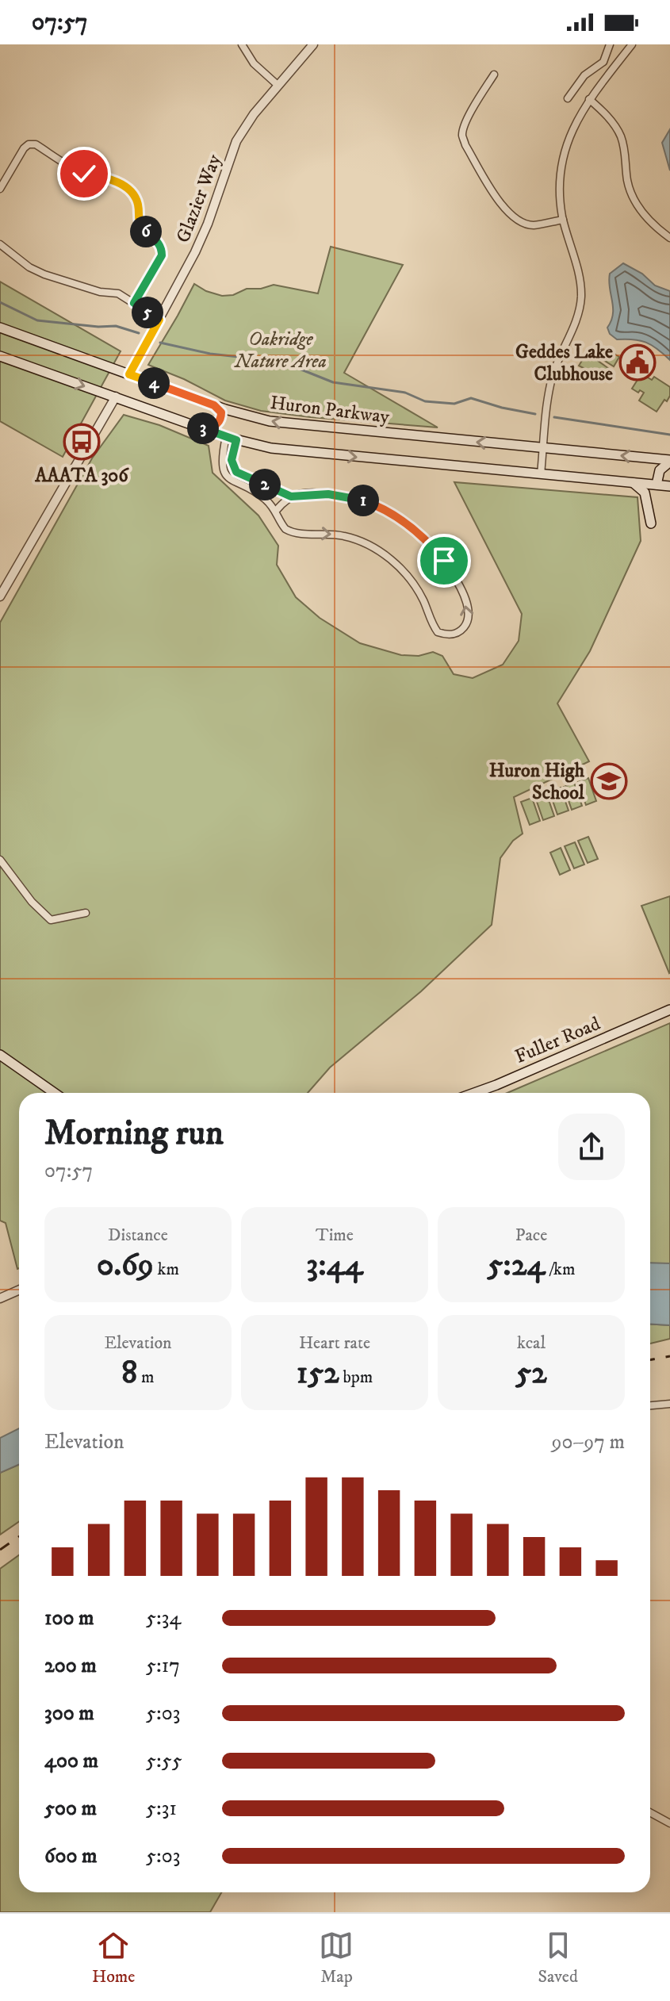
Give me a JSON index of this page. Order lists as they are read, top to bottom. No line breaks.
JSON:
{"streets":{"main road":["Huron Parkway","Fuller Road"],"street":["Glazier Way"]},"crossings":[["Glazier Way","Huron Parkway"]],"parks":["Oakridge Nature Area"],"places":{"public building":["Geddes Lake Clubhouse"],"bus stop":["AAATA 306"],"school or university":["Huron High School"]},"page":{"status":"07:57","pins":["6","5","4","3","2","1"],"heading":["Morning run","07:57"],"stats":[["Distance","0.69 km"],["Time","3:44"],["Pace","5:24 /km"],["Elevation","8 m"],["Heart rate","152 bpm"],["kcal","52"]],"chart":["Elevation","90–97 m"],"list":[{"name":"100 m","note":"5:34"},{"name":"200 m","note":"5:17"},{"name":"300 m","note":"5:03"},{"name":"400 m","note":"5:55"},{"name":"500 m","note":"5:31"},{"name":"600 m","note":"5:03"}],"tabs":["Home","Map","Saved"]}}
